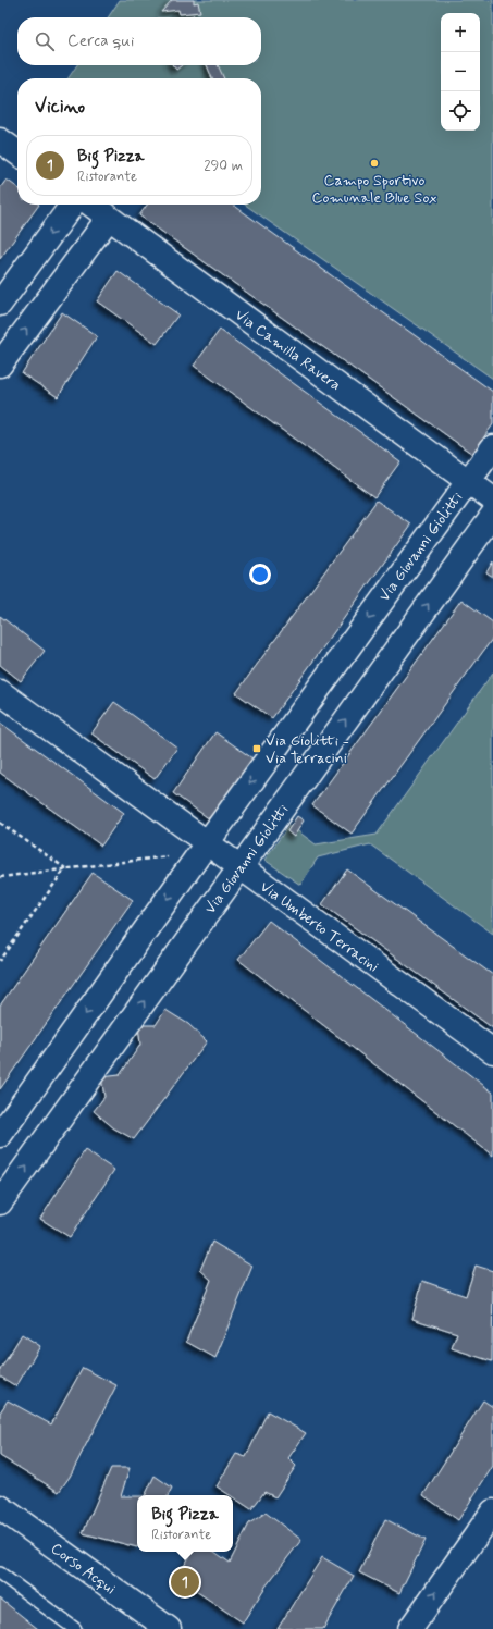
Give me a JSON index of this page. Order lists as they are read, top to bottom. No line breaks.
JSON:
{"streets":{"street":["Via Camilla Ravera","Via Giovanni Giolitti","Via Umberto Terracini","Corso Acqui"]},"crossings":[["Via Camilla Ravera","Via Giovanni Giolitti"],["Via Giovanni Giolitti","Via Umberto Terracini"]],"places":{"other":["Campo Sportivo Comunale Blue Sox"],"transit":["Via Giolitti - Via Terracini"]},"page":{"map_buttons":["+","−"],"search":"Cerca qui","heading":"Vicino","list":[{"mark":"1","name":"Big Pizza","note":"Ristorante","value":"290 m"}],"popup":["Big Pizza","Ristorante"],"pins":"1"}}
